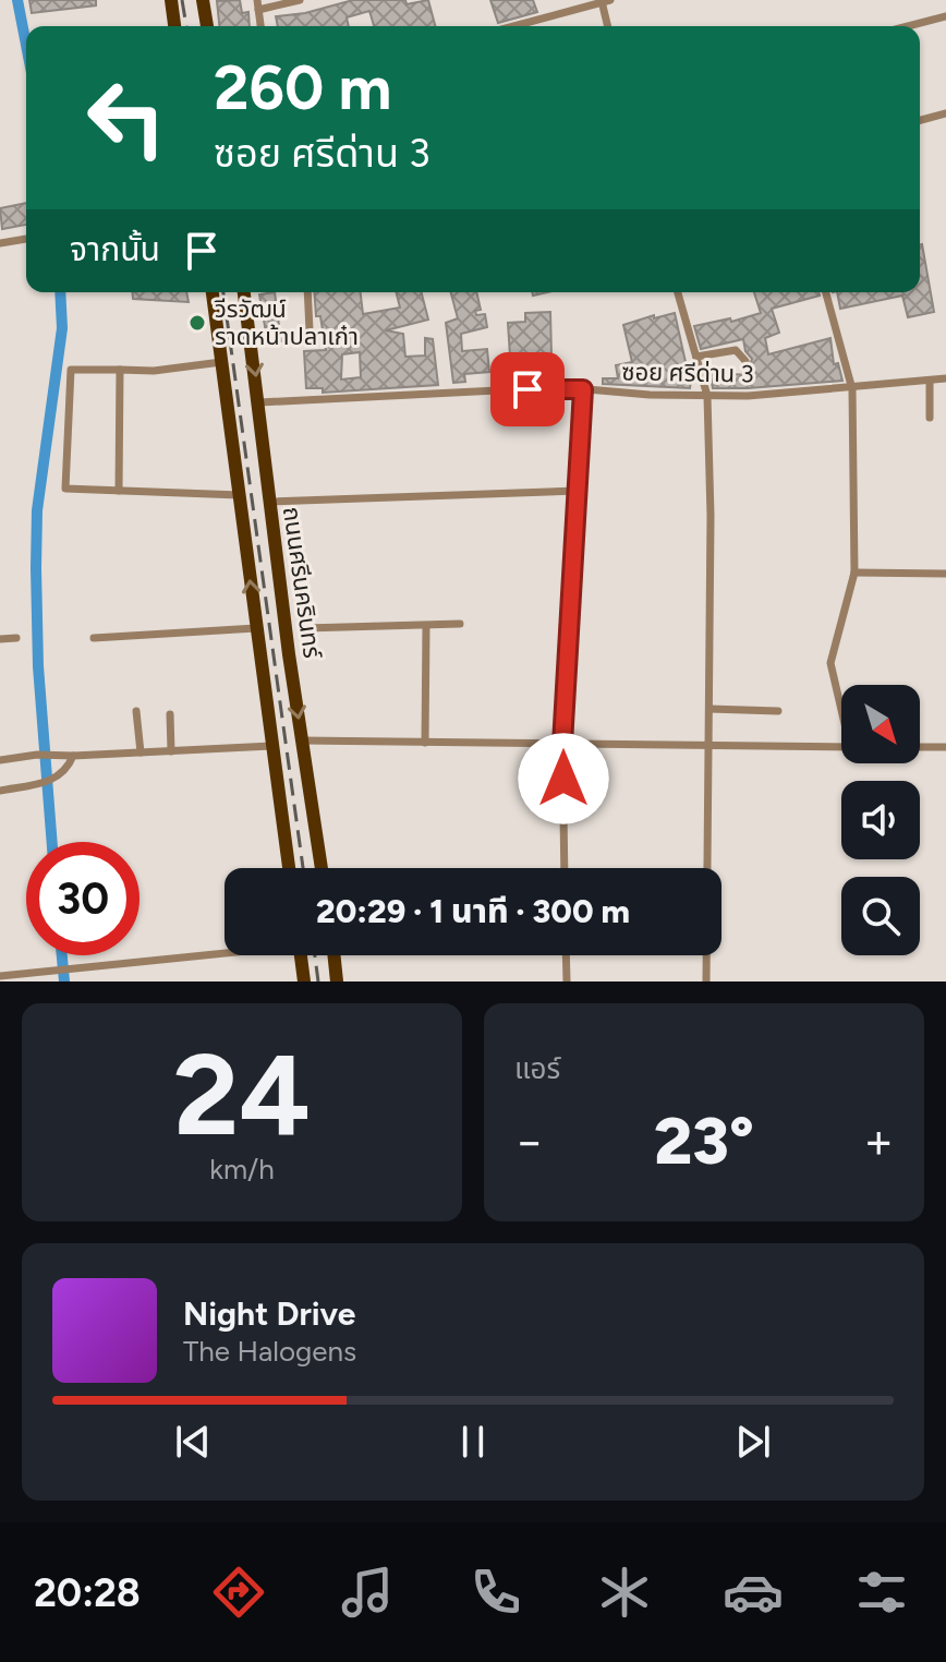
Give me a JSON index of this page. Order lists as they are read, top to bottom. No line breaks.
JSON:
{"streets":{"main road":["ถนนศรีนครินทร์"],"street":["ซอย ศรีด่าน 3"]},"crossings":[["ซอย ศรีด่าน 3","ถนนศรีนครินทร์"]],"places":["วีรวัฒน์ ราดหน้าปลาเก๋า"],"north":"bottom right","page":{"turn":["260 m","ซอย ศรีด่าน 3"],"then":"จากนั้น","limit":"30","trip":"20:29 · 1 นาที · 300 m","tile":[["24","km/h"],"แอร์"],"heat":["−","23°","+"],"song":["Night Drive","The Halogens"],"tabs":"20:28"}}
